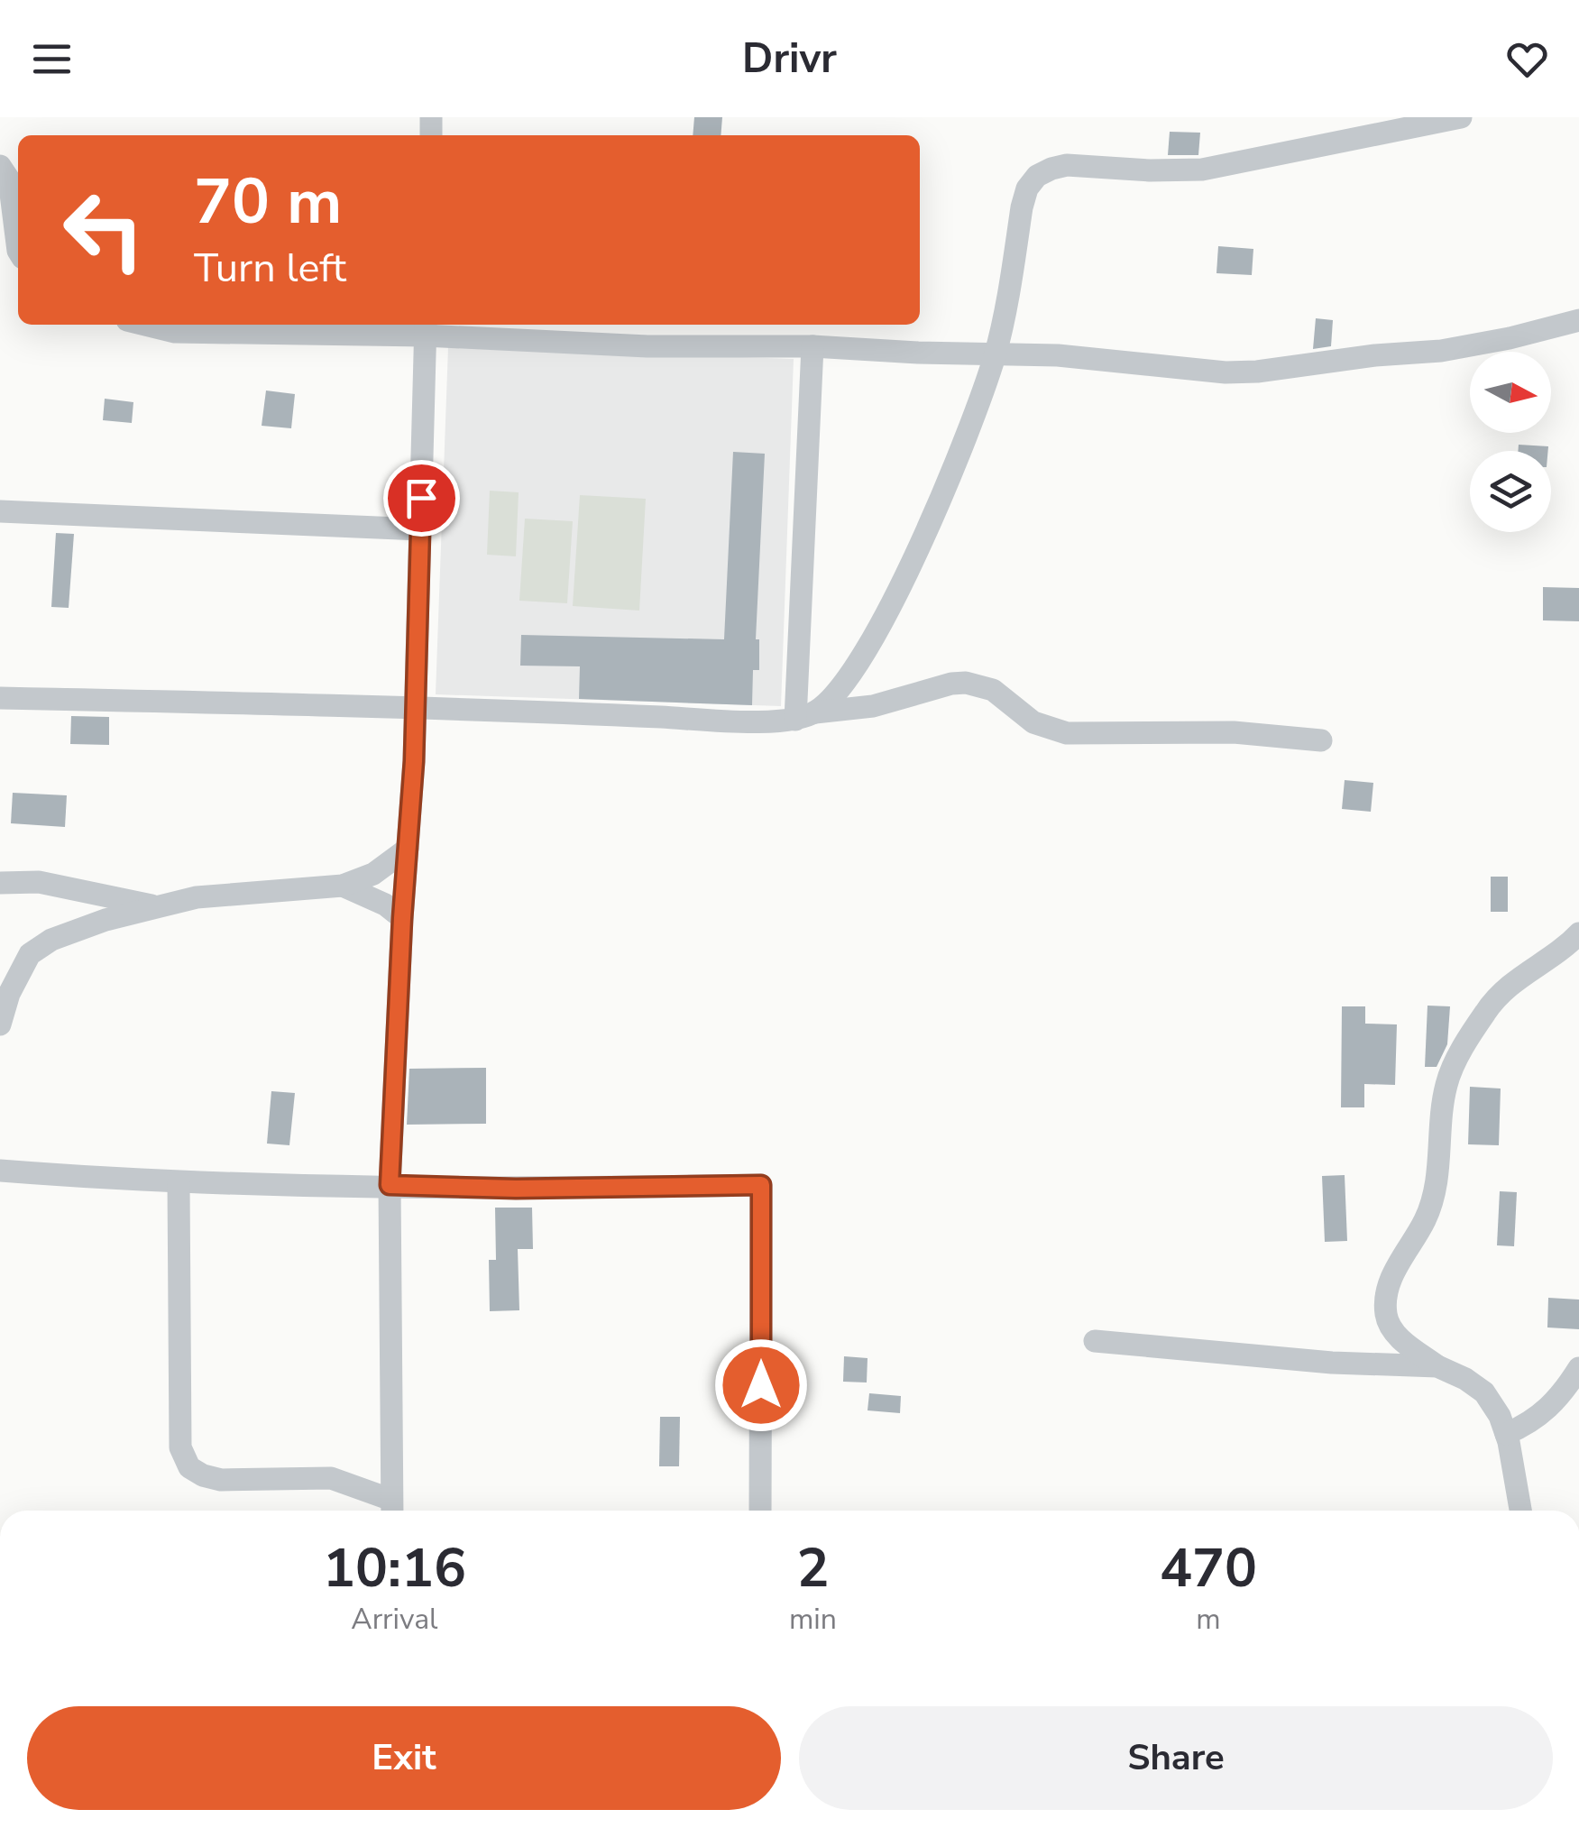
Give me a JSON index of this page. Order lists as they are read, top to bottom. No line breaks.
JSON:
{"north":"right","page":{"header":"Drivr","turn":["70 m","Turn left"],"eta":["10:16","Arrival","2","min","470","m"],"buttons":["Exit","Share"]}}
